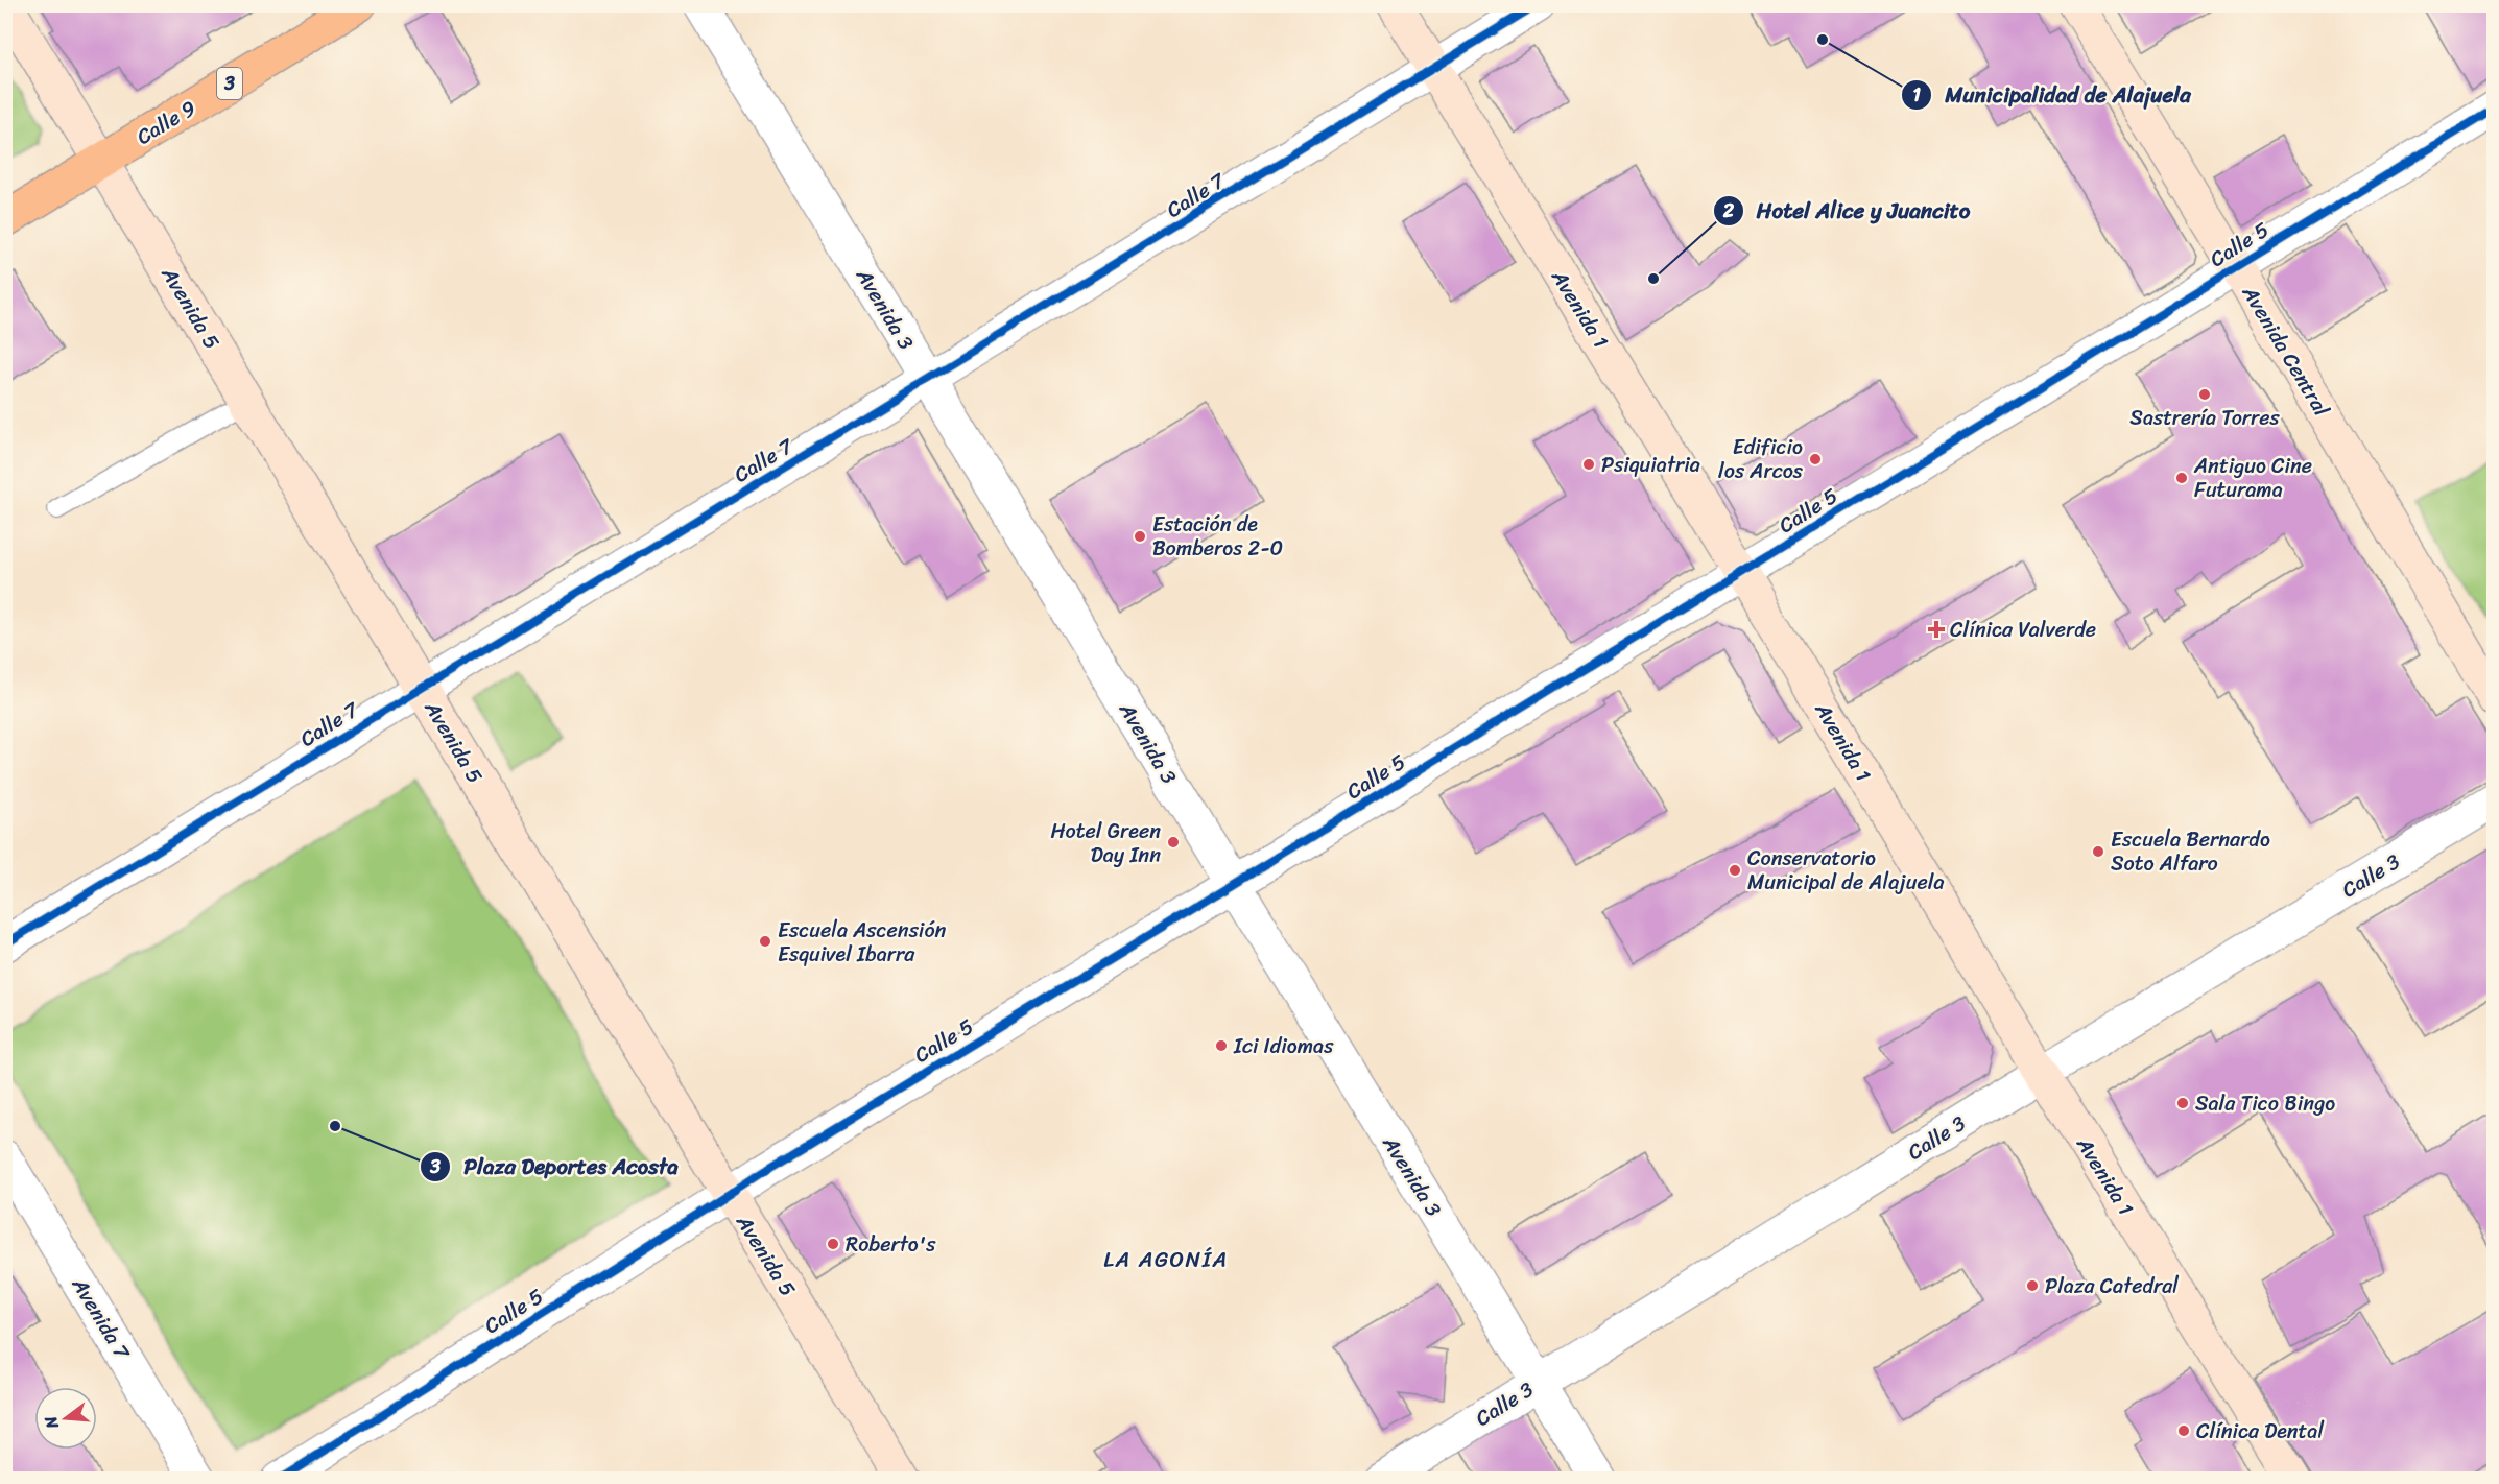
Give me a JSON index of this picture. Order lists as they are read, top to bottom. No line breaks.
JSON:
{"streets":{"main road":["3","Calle 9"],"street":["Calle 7","Calle 5","Avenida 5","Avenida 3","Avenida 1","Avenida Central","Calle 3","Avenida 7"]},"crossings":[["Calle 9","Avenida 5"],["Calle 7","Avenida 5"],["Calle 7","Avenida 3"],["Calle 7","Avenida 1"],["Calle 5","Avenida 5"],["Calle 5","Avenida 3"],["Calle 5","Avenida 1"],["Calle 5","Avenida Central"],["Avenida 3","Calle 3"],["Avenida 1","Calle 3"]],"districts":["LA AGONÍA"],"places":{"other":["Municipalidad de Alajuela","Hotel Alice y Juancito","Sastrería Torres","Edificio los Arcos","Psiquiatria","Antiguo Cine Futurama","Estación de Bomberos 2-0","Hotel Green Day Inn","Escuela Bernardo Soto Alfaro","Conservatorio Municipal de Alajuela","Escuela Ascensión Esquivel Ibarra","Ici Idiomas","Sala Tico Bingo","Plaza Deportes Acosta","Roberto's","Plaza Catedral","Clínica Dental"],"health":["Clínica Valverde"]},"north":"left"}
